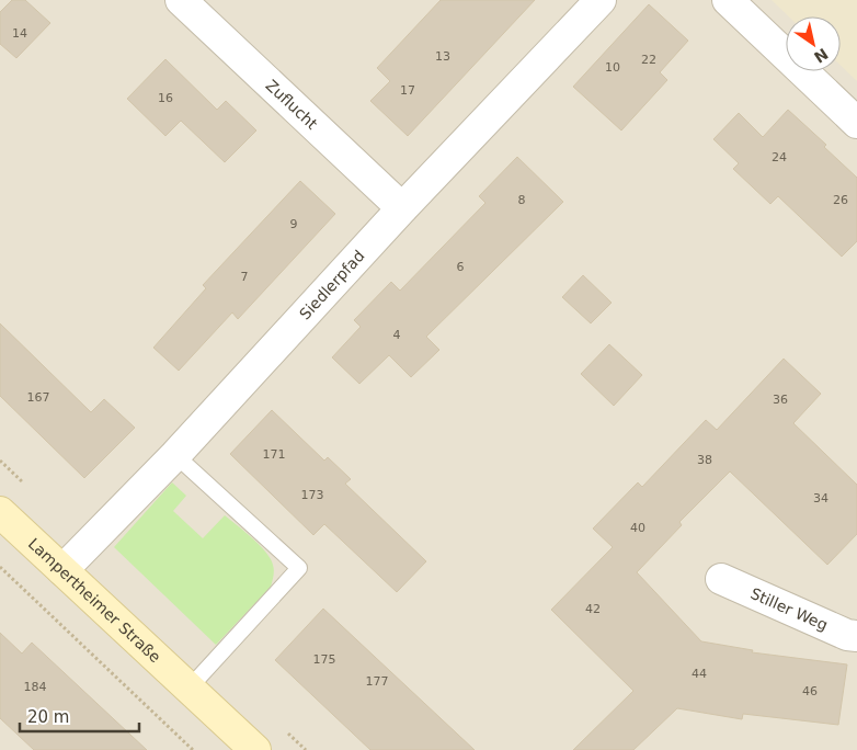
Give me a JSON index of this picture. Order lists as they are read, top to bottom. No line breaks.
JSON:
{"streets":{"street":["Zuflucht","Siedlerpfad","Lampertheimer Straße","Stiller Weg"]},"crossings":[["Zuflucht","Siedlerpfad"],["Siedlerpfad","Lampertheimer Straße"]],"house_numbers":["14","13","22","10","17","16","24","8","26","9","6","7","4","167","36","171","38","173","34","40","42","175","44","177","184","46"],"scale_bar":"20 m","north":"bottom right"}
